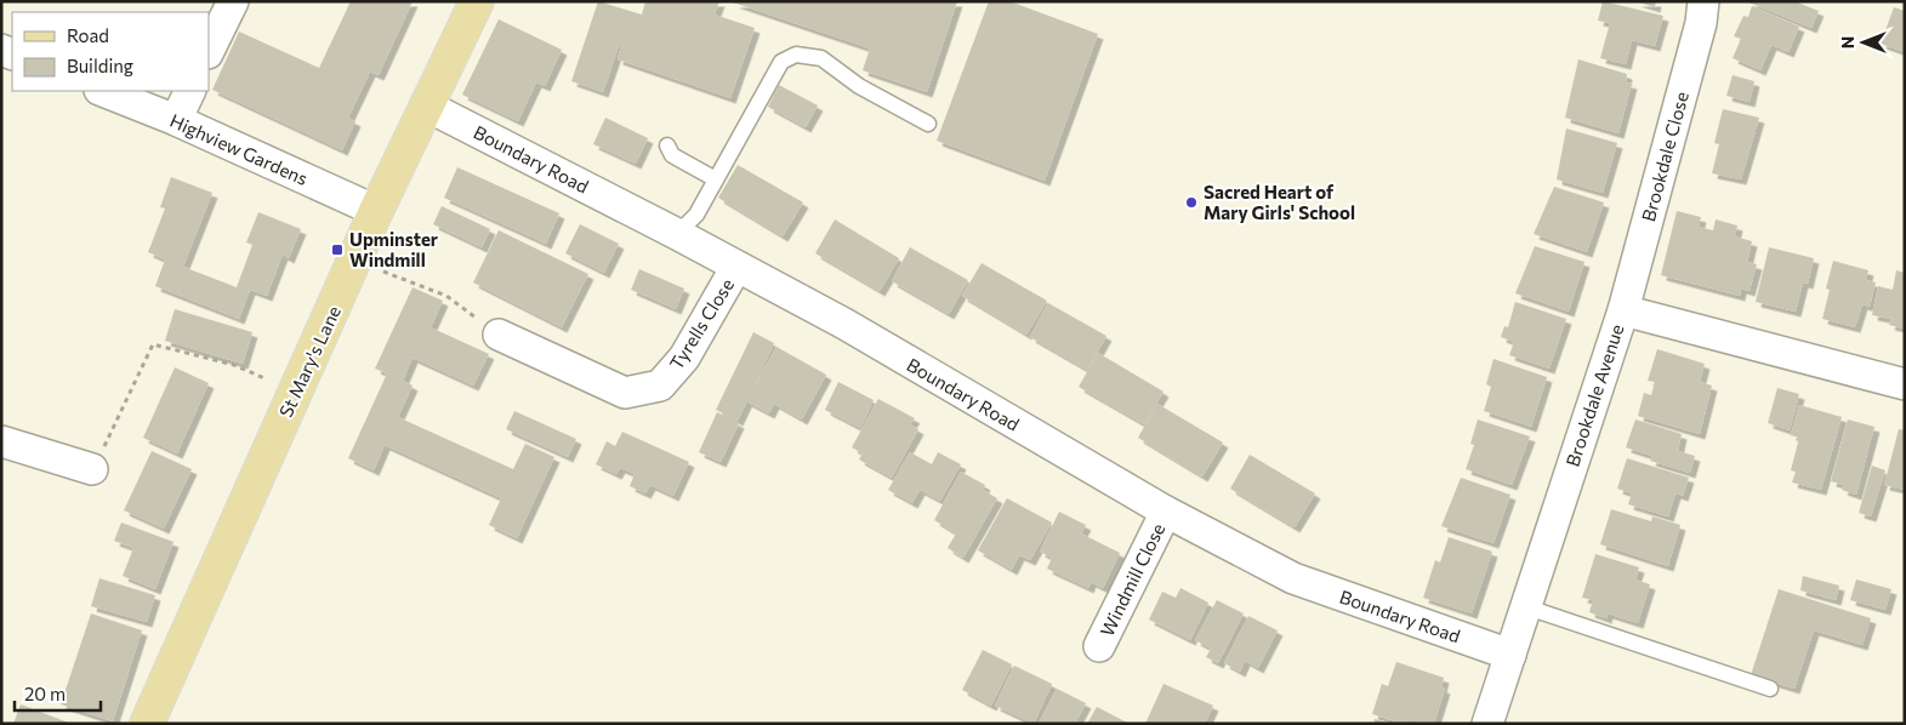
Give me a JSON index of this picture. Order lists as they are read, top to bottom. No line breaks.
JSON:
{"streets":{"main road":["St Mary's Lane"],"street":["Highview Gardens","Brookdale Close","Boundary Road","Tyrells Close","Brookdale Avenue","Windmill Close"]},"crossings":[["Highview Gardens","St Mary's Lane"],["Brookdale Close","Brookdale Avenue"],["Boundary Road","Tyrells Close"],["Boundary Road","St Mary's Lane"],["Boundary Road","Brookdale Avenue"],["Boundary Road","Windmill Close"]],"places":{"other":["Sacred Heart of Mary Girls' School"],"transit":["Upminster Windmill"]},"legend":["Road","Building"],"scale_bar":"20 m","north":"left"}
